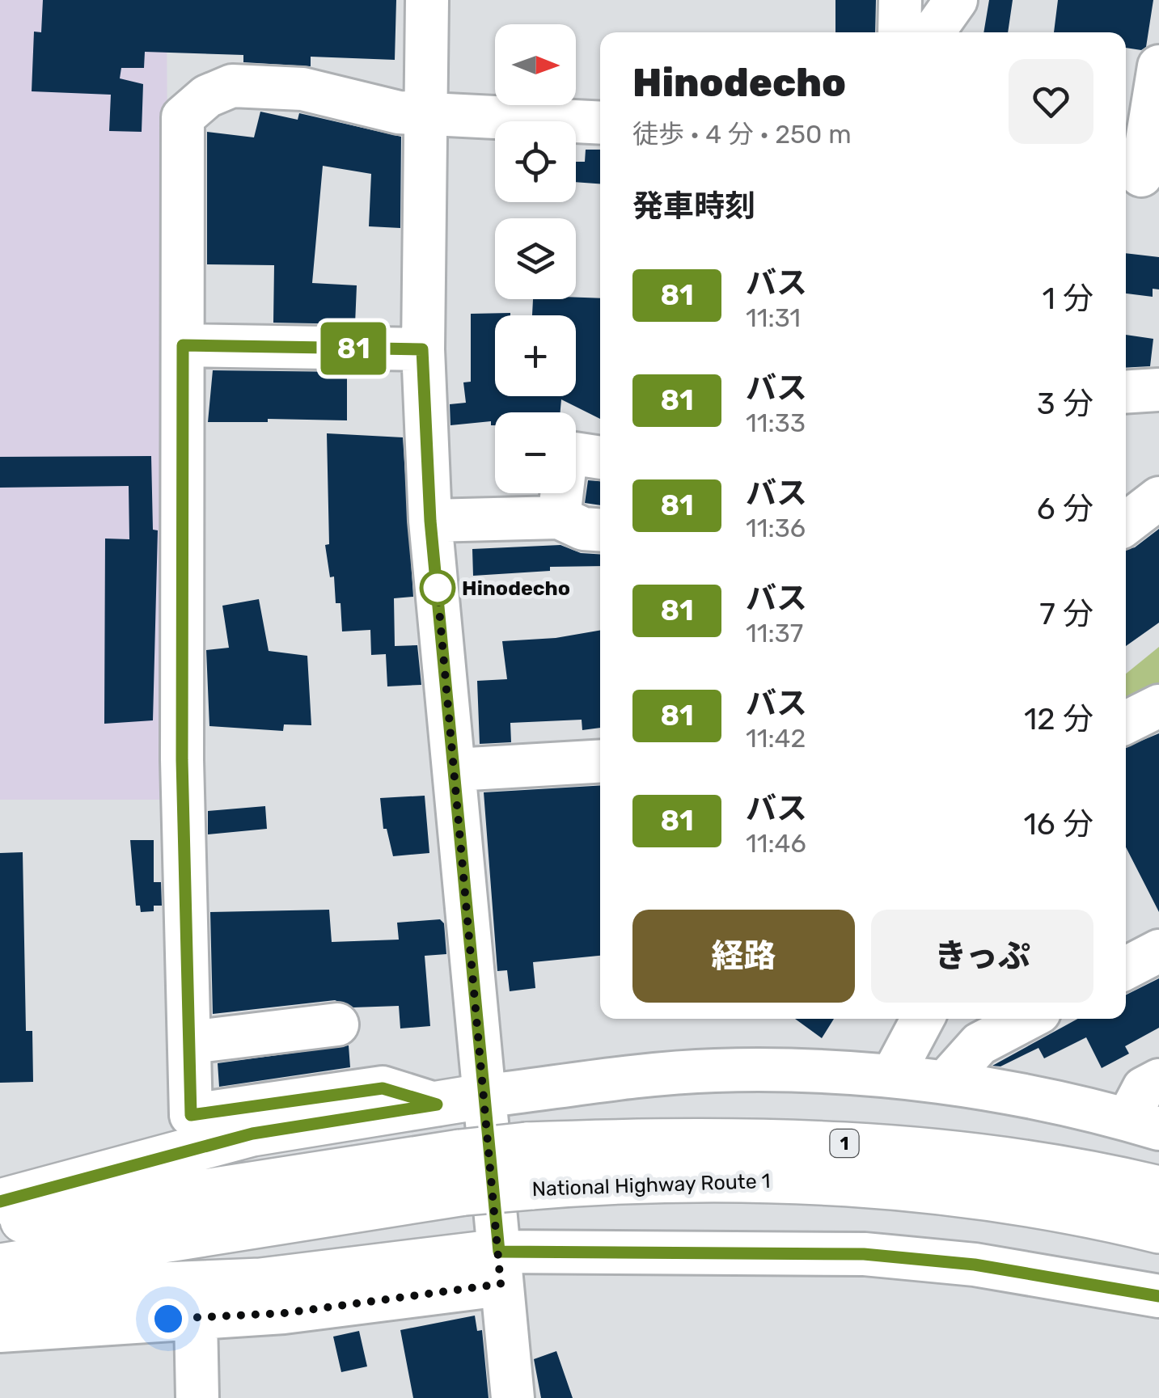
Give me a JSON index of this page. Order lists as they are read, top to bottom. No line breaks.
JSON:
{"streets":{"highway":["1","National Highway Route 1"]},"places":["Hinodecho"],"lines":["bus line 81"],"north":"right","page":{"on_map":"81","map_buttons":["+","−"],"heading":[["Hinodecho","徒歩 · 4 分 · 250 m"],"発車時刻"],"list":[{"mark":"81","name":"バス","note":"11:31","value":"1 分"},{"mark":"81","name":"バス","note":"11:33","value":"3 分"},{"mark":"81","name":"バス","note":"11:36","value":"6 分"},{"mark":"81","name":"バス","note":"11:37","value":"7 分"},{"mark":"81","name":"バス","note":"11:42","value":"12 分"},{"mark":"81","name":"バス","note":"11:46","value":"16 分"}],"buttons":["経路","きっぷ"]}}
